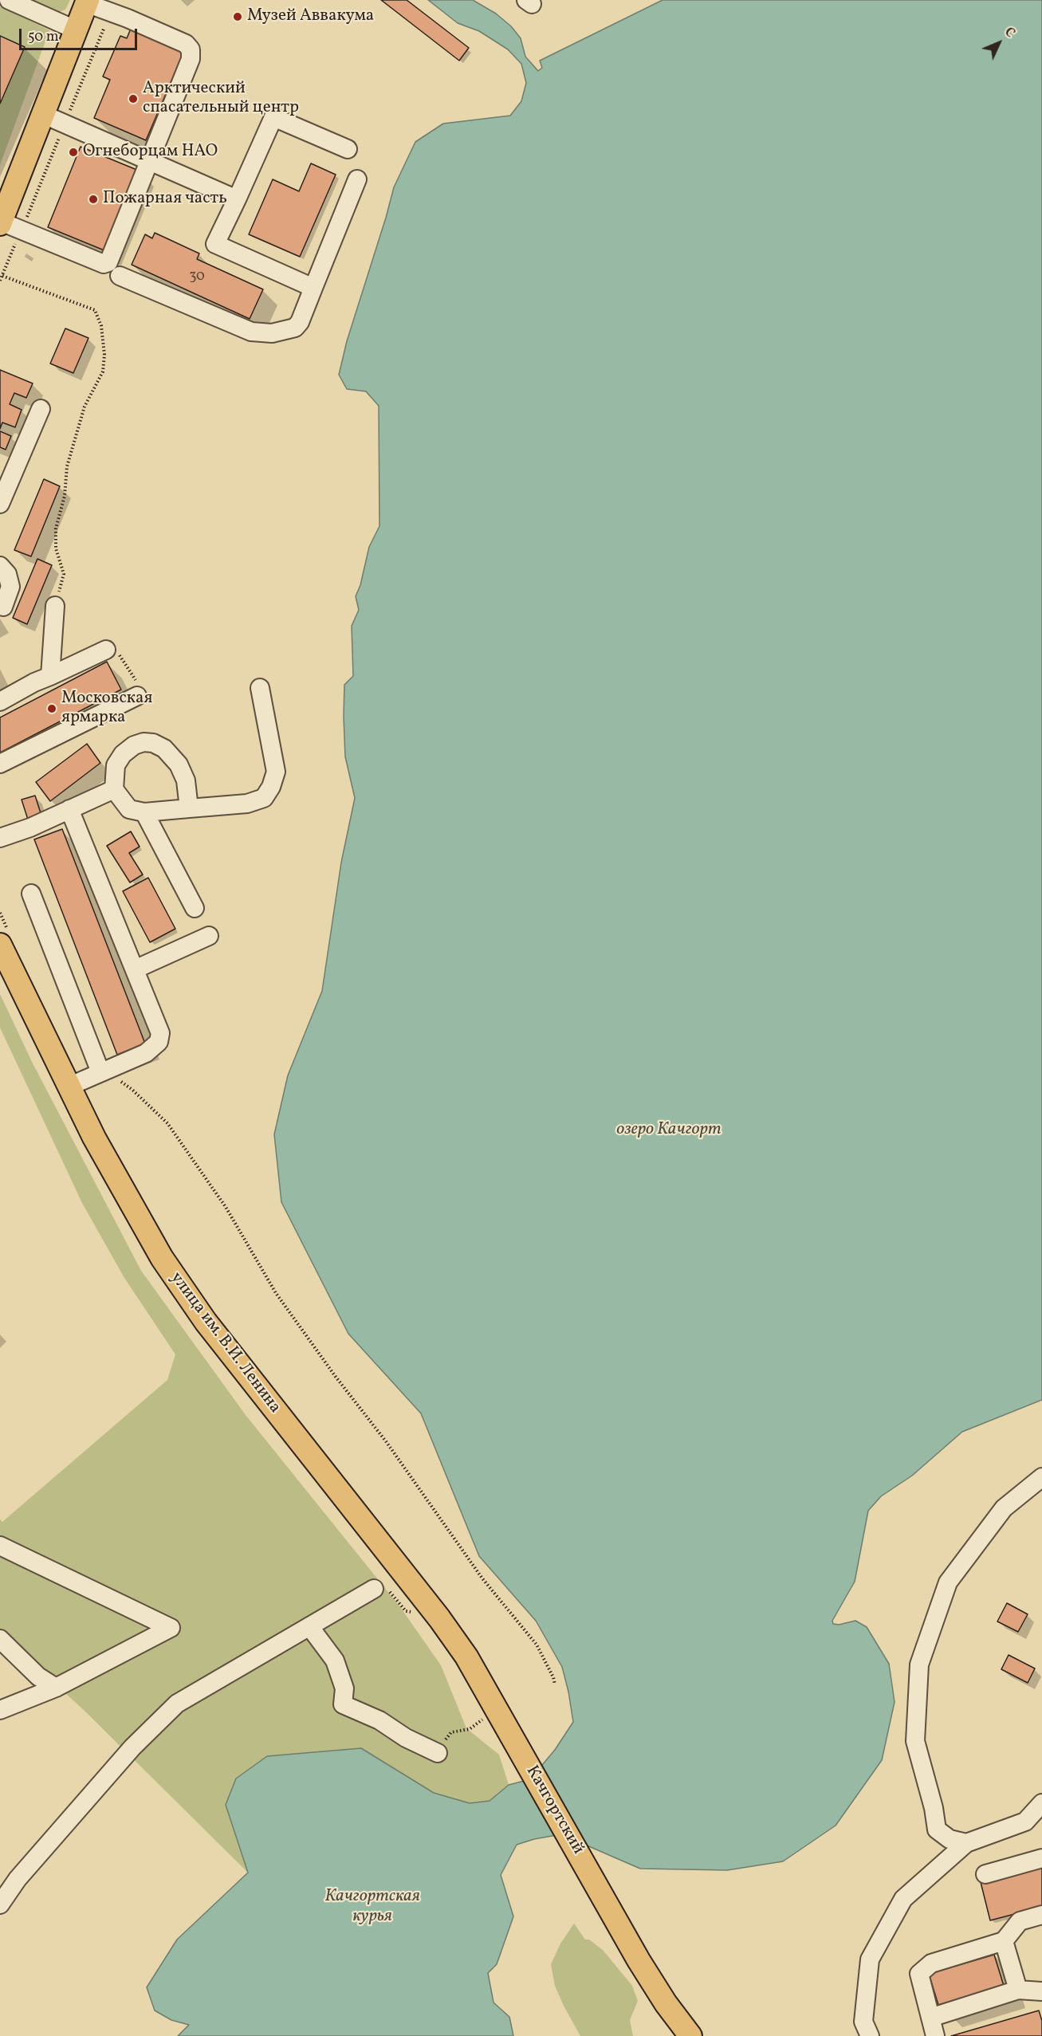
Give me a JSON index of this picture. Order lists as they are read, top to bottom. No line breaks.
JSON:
{"streets":{"main road":["улица им. В.И. Ленина","Качгортский"]},"crossings":[["улица им. В.И. Ленина","Качгортский"]],"water":["озеро Качгорт","Качгортская курья"],"places":["Музей Аввакума","Арктический спасательный центр","Огнеборцам НАО","Пожарная часть","Московская ярмарка"],"house_numbers":["30"],"scale_bar":"50 m","north":"top right"}
